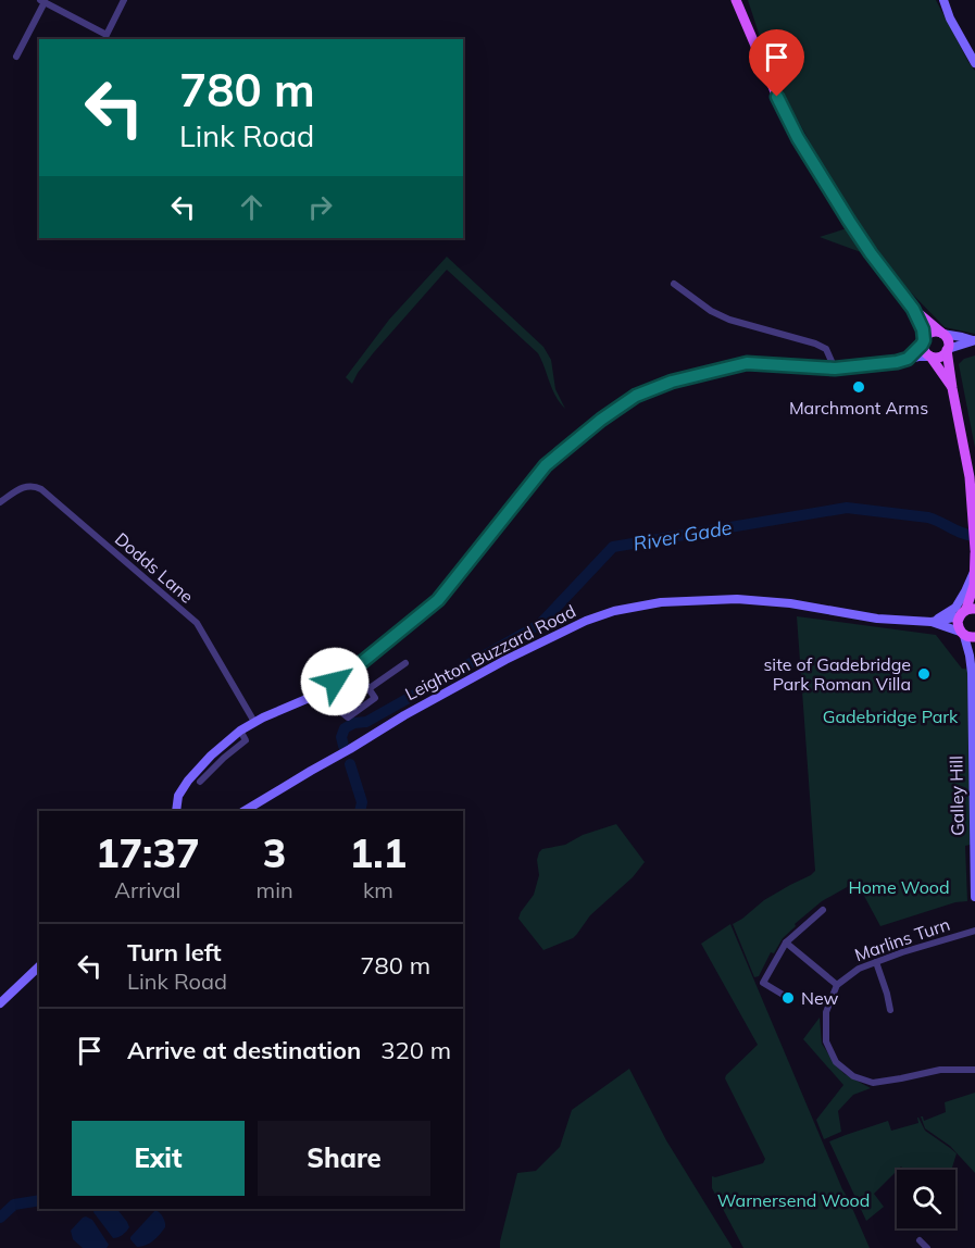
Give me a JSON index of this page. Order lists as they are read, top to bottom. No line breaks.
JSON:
{"streets":{"street":["Dodds Lane","Leighton Buzzard Road","Galley Hill","Marlins Turn"]},"crossings":[["Leighton Buzzard Road","Galley Hill"]],"water":["River Gade"],"parks":["Gadebridge Park","Home Wood","Warnersend Wood"],"places":["Marchmont Arms","site of Gadebridge Park Roman Villa","New"],"page":{"turn":["780 m","Link Road"],"eta":["17:37","Arrival","3","min","1.1","km"],"list":[{"name":"Turn left","note":"Link Road","value":"780 m"},{"name":"Arrive at destination","value":"320 m"}],"buttons":["Exit","Share"]}}
